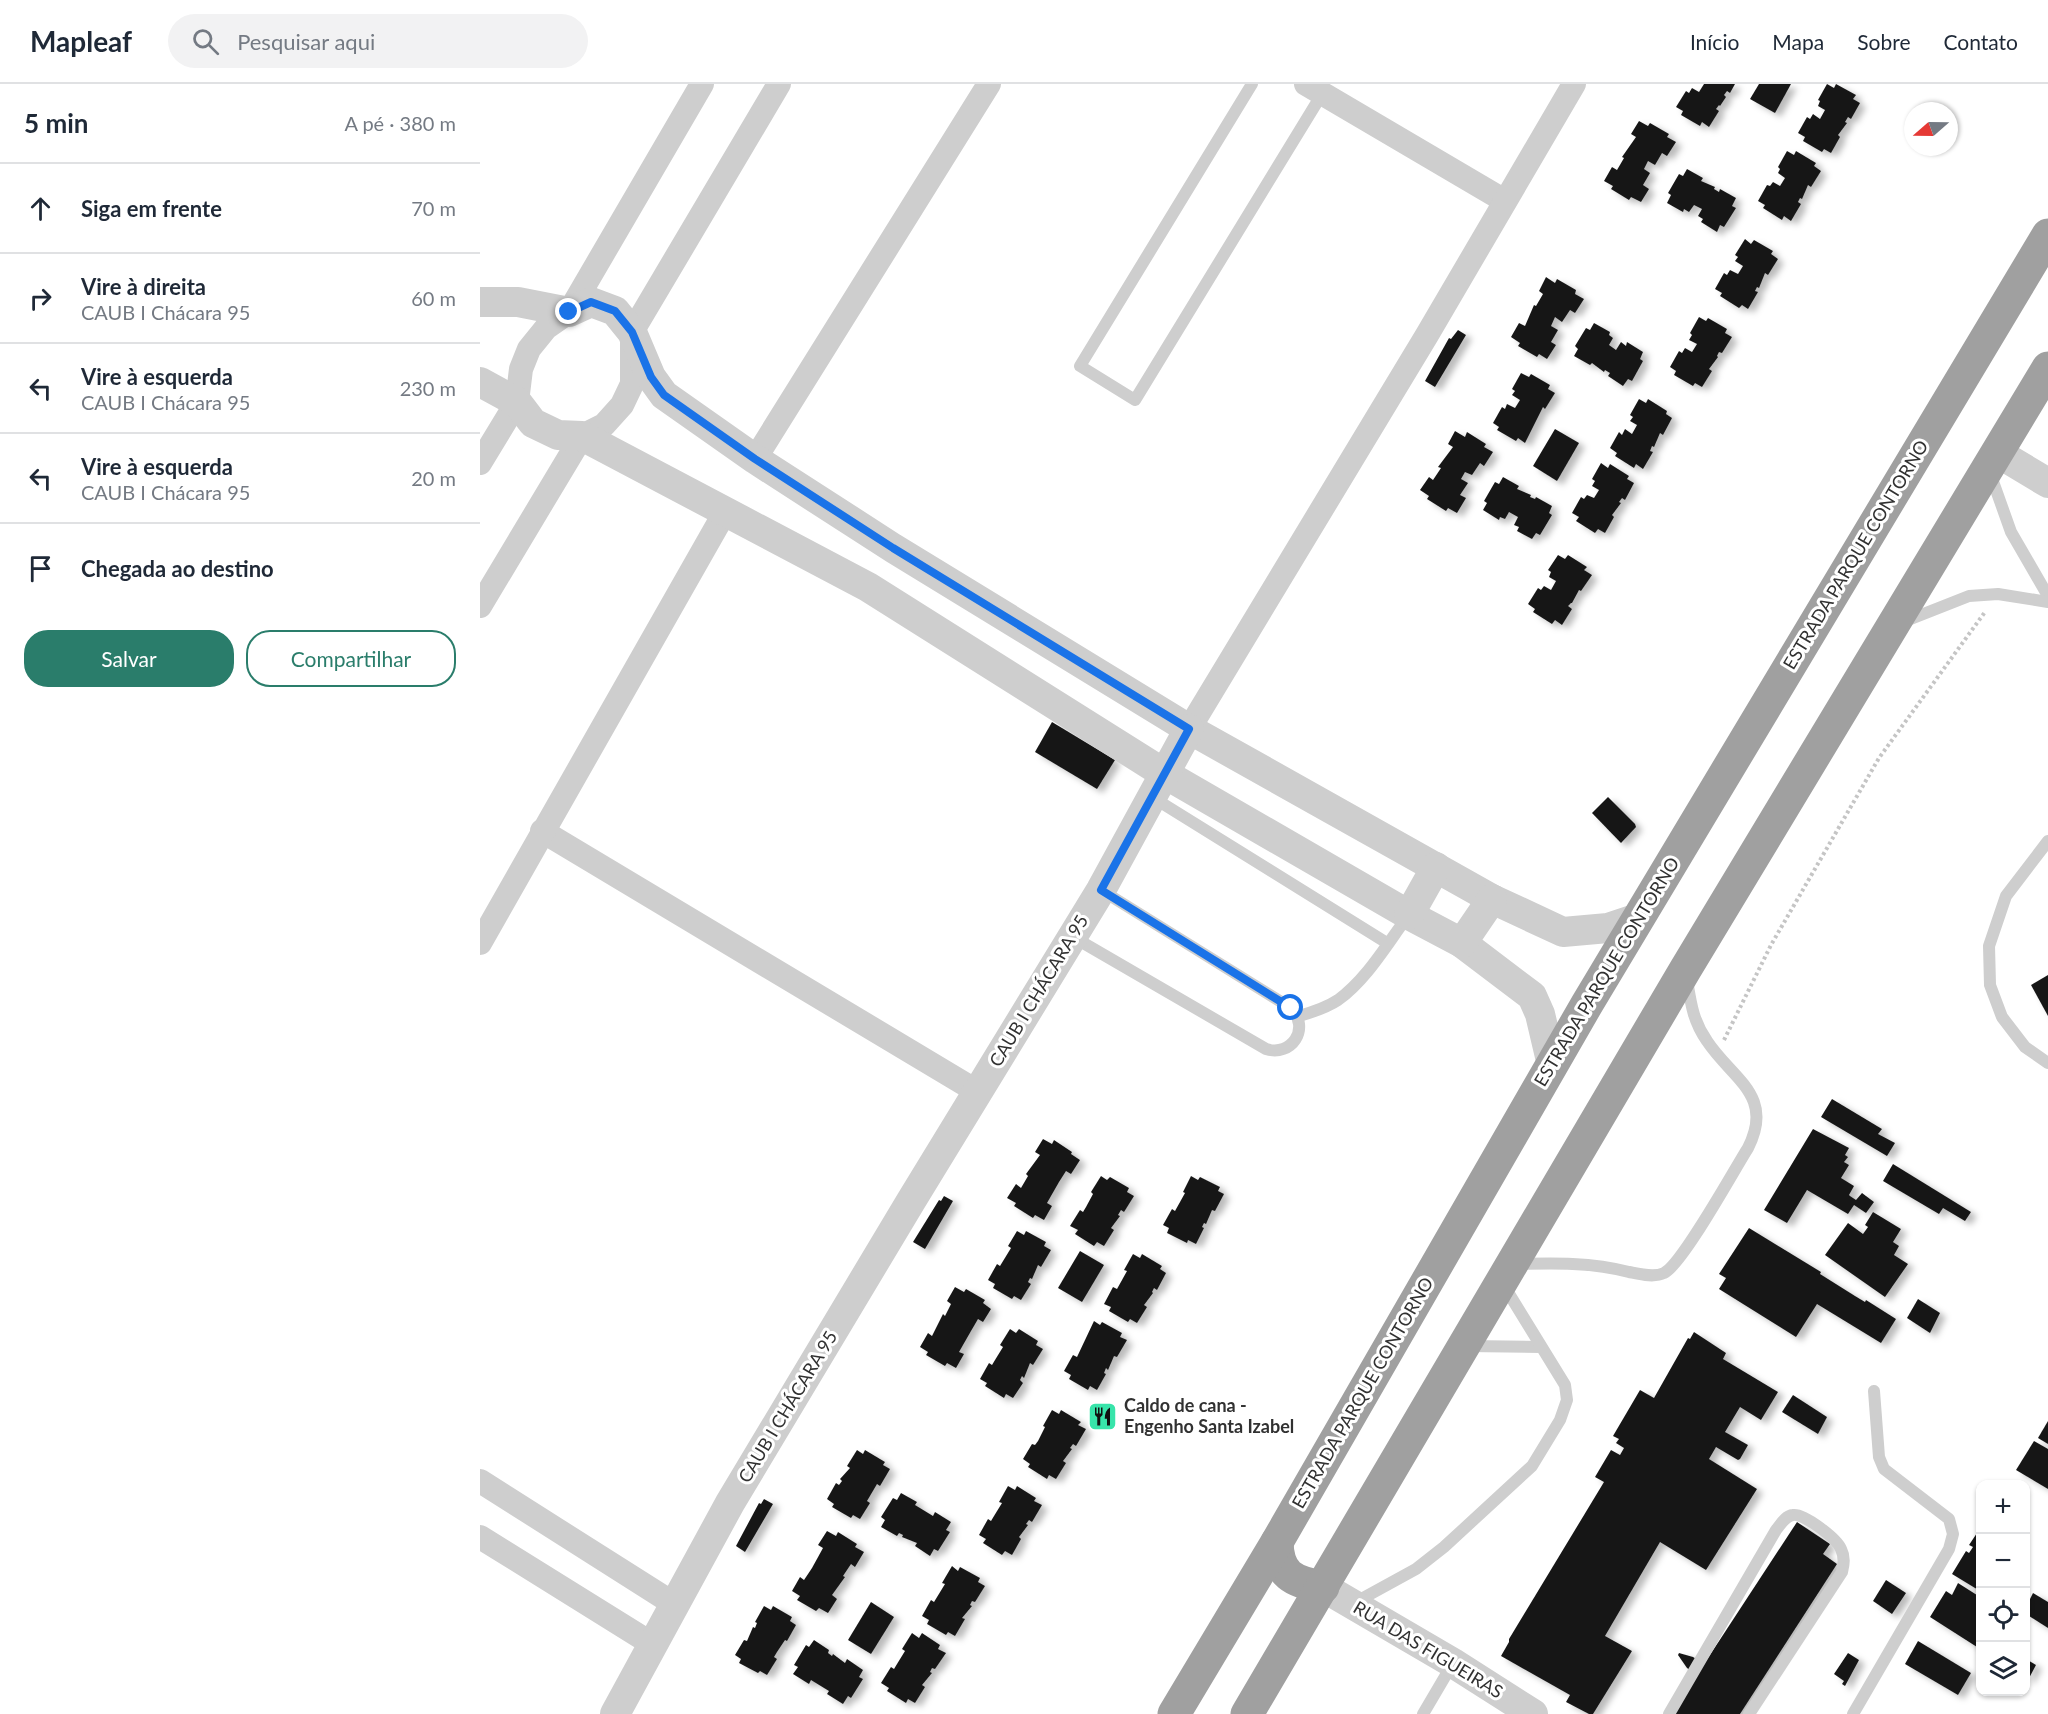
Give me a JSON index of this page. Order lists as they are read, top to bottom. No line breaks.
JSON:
{"streets":{"highway":["ESTRADA PARQUE CONTORNO"],"street":["CAUB I CHÁCARA 95","RUA DAS FIGUEIRAS"]},"places":{"restaurant":["Caldo de cana - Engenho Santa Izabel"]},"north":"left","page":{"header":"Mapleaf","search":"Pesquisar aqui","nav":["Início","Mapa","Sobre","Contato"],"heading":["5 min","A pé · 380 m"],"list":[["Siga em frente","70 m"],["Vire à direita","CAUB I Chácara 95","60 m"],["Vire à esquerda","CAUB I Chácara 95","230 m"],["Vire à esquerda","CAUB I Chácara 95","20 m"],"Chegada ao destino"],"buttons":["Salvar","Compartilhar"],"map_buttons":["+","−"]}}
